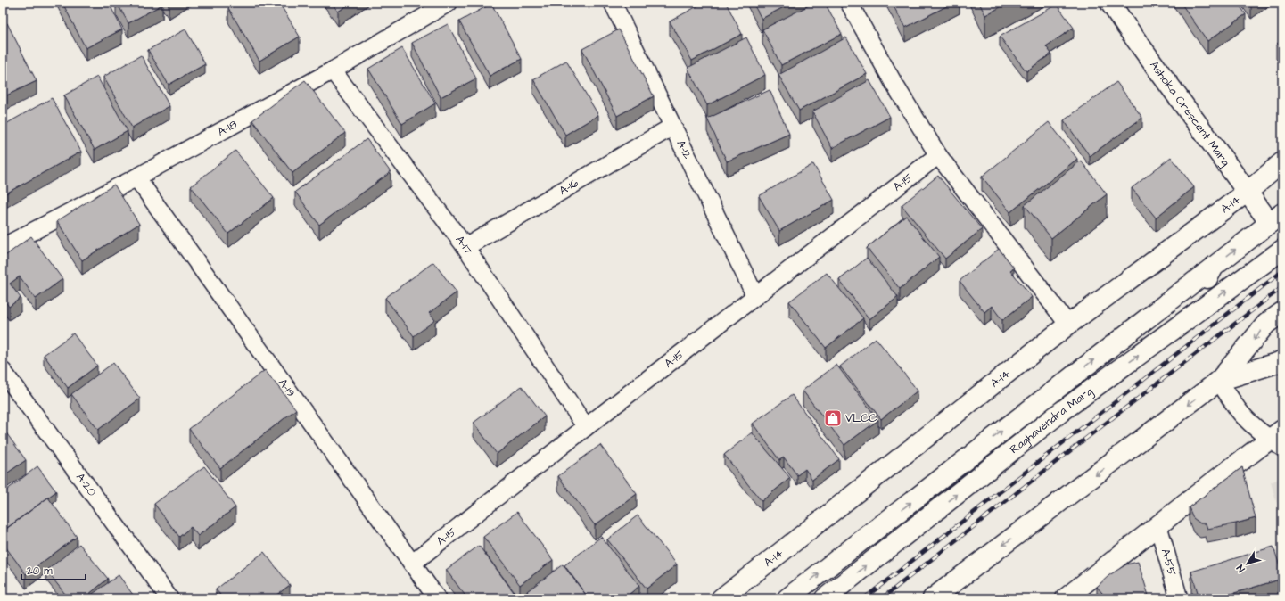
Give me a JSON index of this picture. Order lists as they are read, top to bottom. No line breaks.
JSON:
{"streets":{"street":["Ashoka Crescent Marg","A-18","A-12","A-15","A-16","A-14","A-17","A-19","Raghavendra Marg","A-20","A-55"]},"crossings":[["Ashoka Crescent Marg","A-14"],["A-18","A-17"],["A-18","A-19"],["A-12","A-15"],["A-12","A-16"],["A-15","A-17"],["A-15","A-19"],["A-16","A-17"]],"places":{"shop":["VLCC"]},"scale_bar":"20 m","north":"bottom left"}
